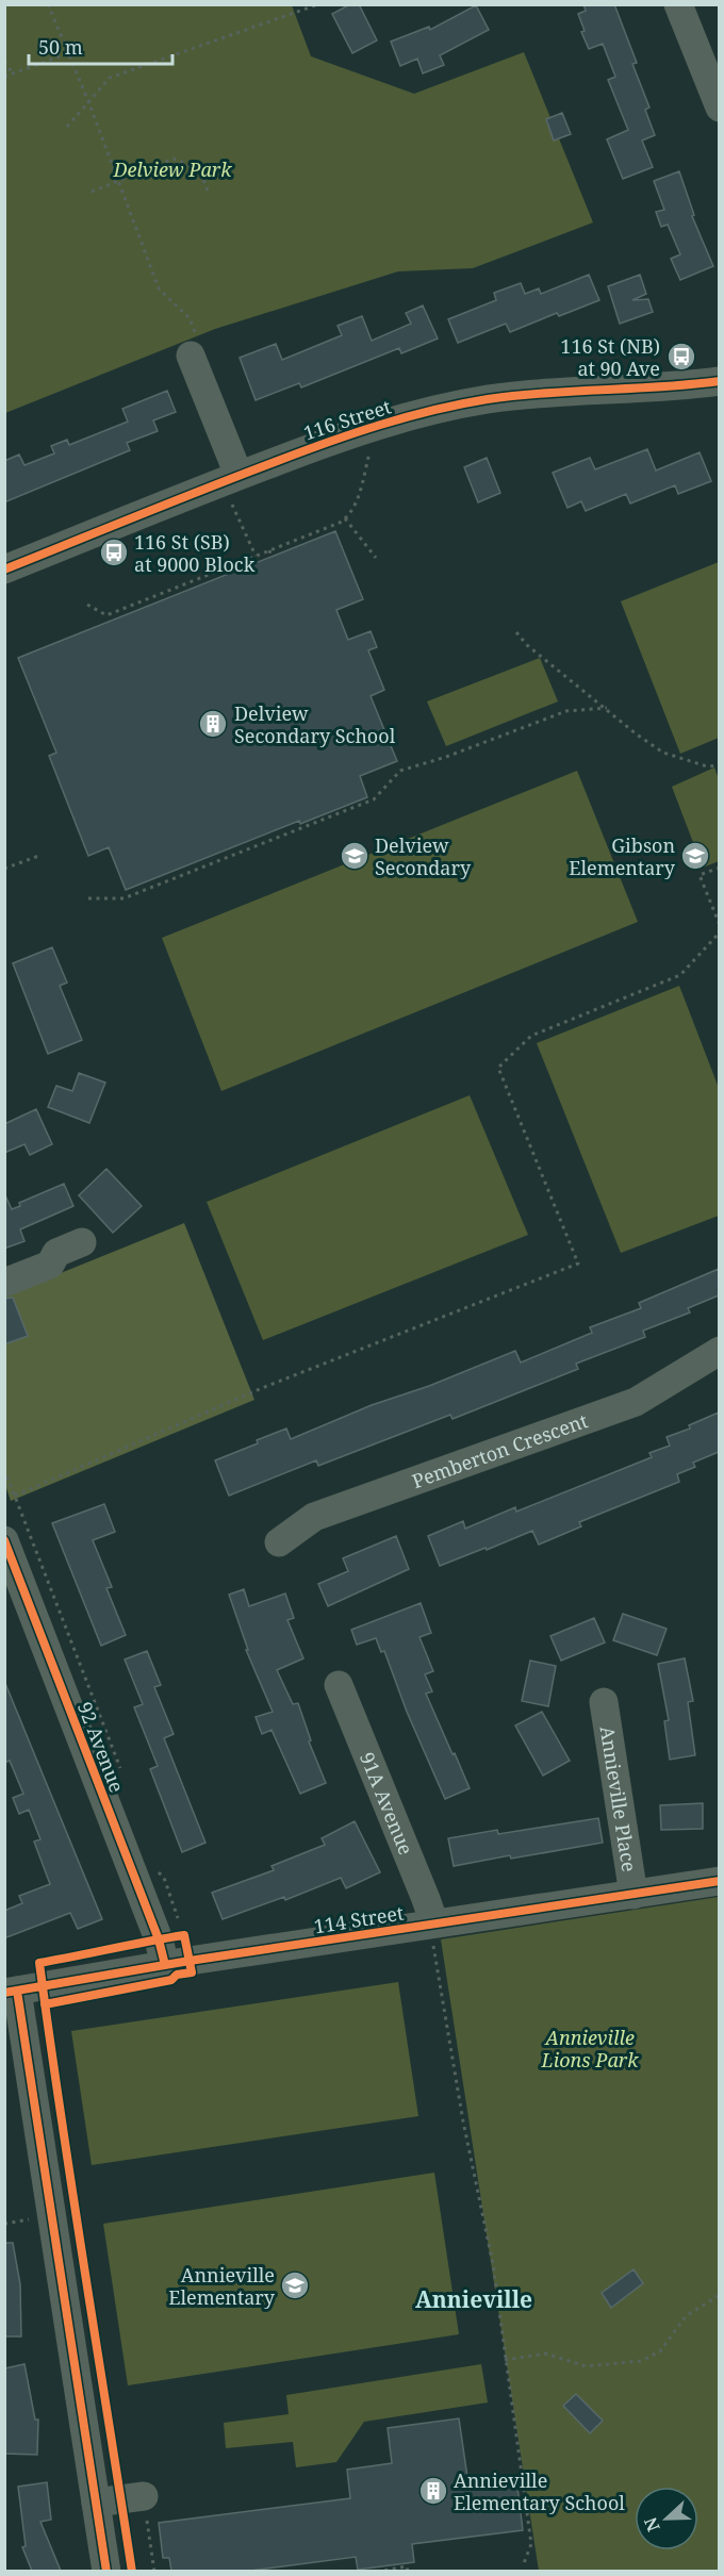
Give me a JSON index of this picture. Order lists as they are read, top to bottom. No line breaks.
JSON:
{"streets":{"street":["116 Street","Pemberton Crescent","92 Avenue","Annieville Place","91A Avenue","114 Street"]},"crossings":[["92 Avenue","114 Street"],["Annieville Place","114 Street"],["91A Avenue","114 Street"]],"districts":["Annieville"],"parks":["Delview Park","Annieville Lions Park"],"places":{"bus stop":["116 St (NB) at 90 Ave","116 St (SB) at 9000 Block"],"building":["Delview Secondary School","Annieville Elementary School"],"school or university":["Delview Secondary","Gibson Elementary","Annieville Elementary"]},"scale_bar":"50 m","north":"left"}
